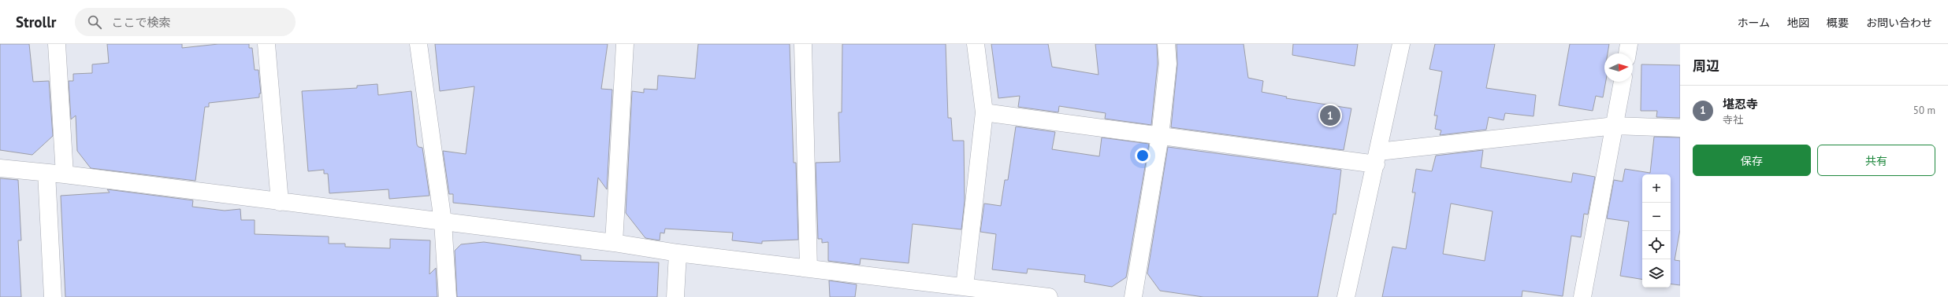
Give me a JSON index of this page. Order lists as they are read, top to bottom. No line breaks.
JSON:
{"north":"right","page":{"header":"Strollr","search":"ここで検索","nav":["ホーム","地図","概要","お問い合わせ"],"heading":"周辺","list":[{"mark":"1","name":"堪忍寺","note":"寺社","value":"50 m"}],"pins":"1","buttons":["保存","共有"],"map_buttons":["+","−"]}}
